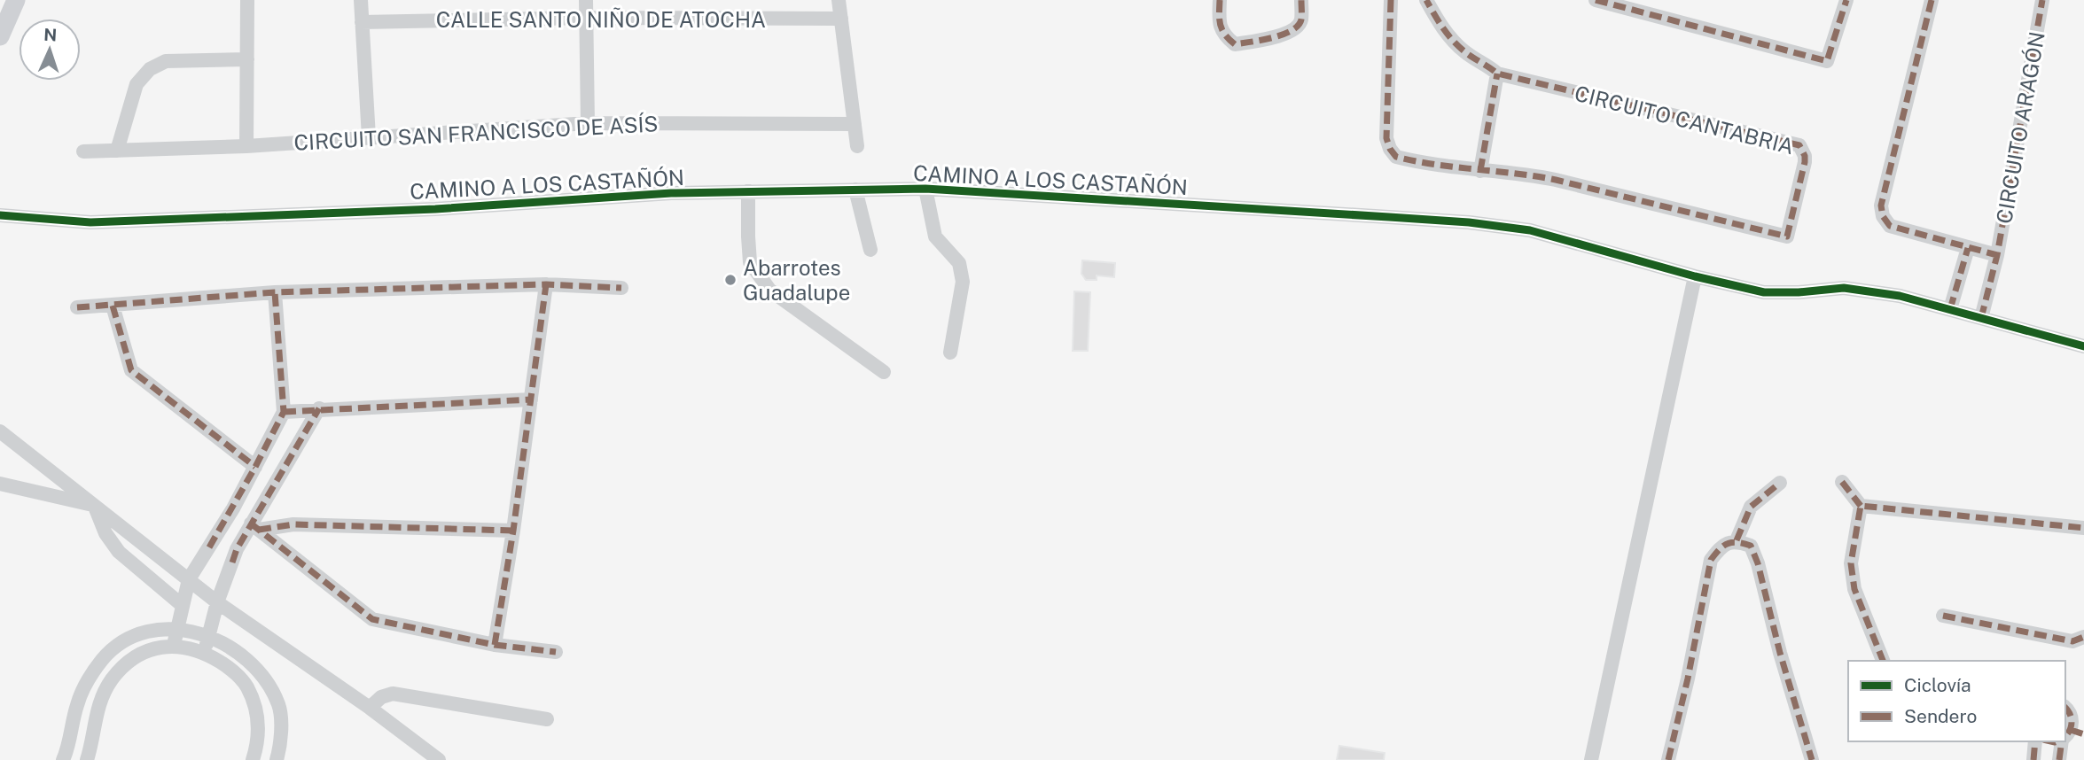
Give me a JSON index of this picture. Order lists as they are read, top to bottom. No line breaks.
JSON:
{"streets":{"street":["CALLE SANTO NIÑO DE ATOCHA","CIRCUITO CANTABRIA","CIRCUITO ARAGÓN","CIRCUITO SAN FRANCISCO DE ASÍS","CAMINO A LOS CASTAÑÓN"]},"crossings":[["CIRCUITO ARAGÓN","CAMINO A LOS CASTAÑÓN"]],"places":["Abarrotes Guadalupe"],"legend":["Ciclovía","Sendero"],"north":"top"}
